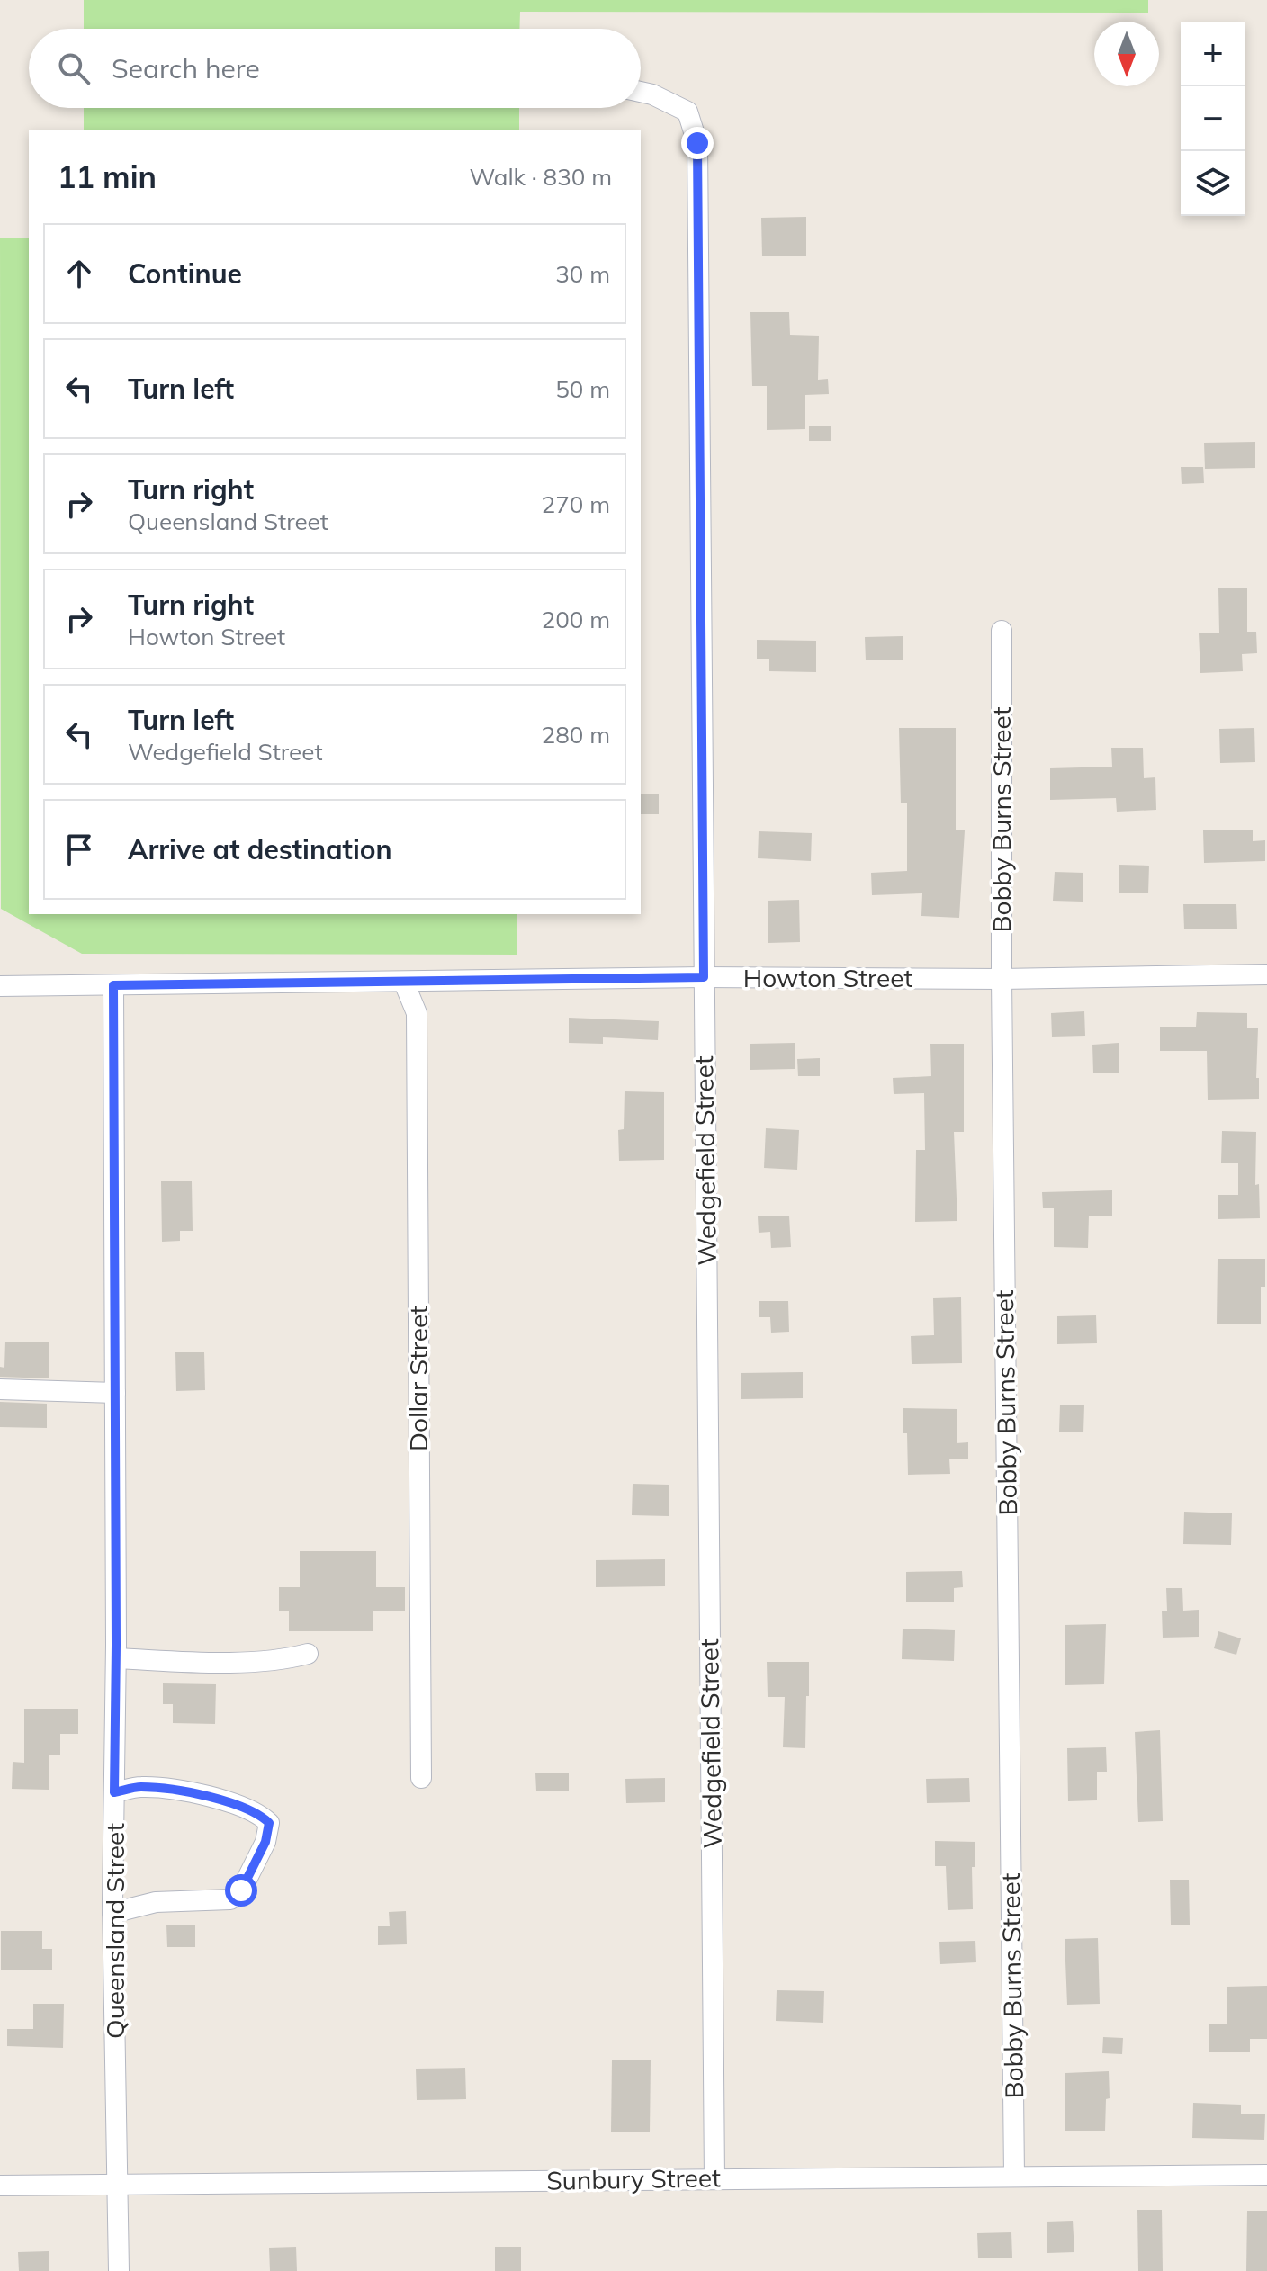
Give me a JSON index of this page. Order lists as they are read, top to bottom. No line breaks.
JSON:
{"streets":{"street":["Bobby Burns Street","Howton Street","Wedgefield Street","Dollar Street","Queensland Street","Sunbury Street"]},"crossings":[["Bobby Burns Street","Howton Street"],["Bobby Burns Street","Sunbury Street"],["Howton Street","Wedgefield Street"],["Howton Street","Dollar Street"],["Howton Street","Queensland Street"],["Wedgefield Street","Sunbury Street"],["Queensland Street","Sunbury Street"]],"north":"bottom","page":{"map_buttons":["+","−"],"search":"Search here","heading":["11 min","Walk · 830 m"],"list":[["Continue","30 m"],["Turn left","50 m"],["Turn right","Queensland Street","270 m"],["Turn right","Howton Street","200 m"],["Turn left","Wedgefield Street","280 m"],"Arrive at destination"]}}
